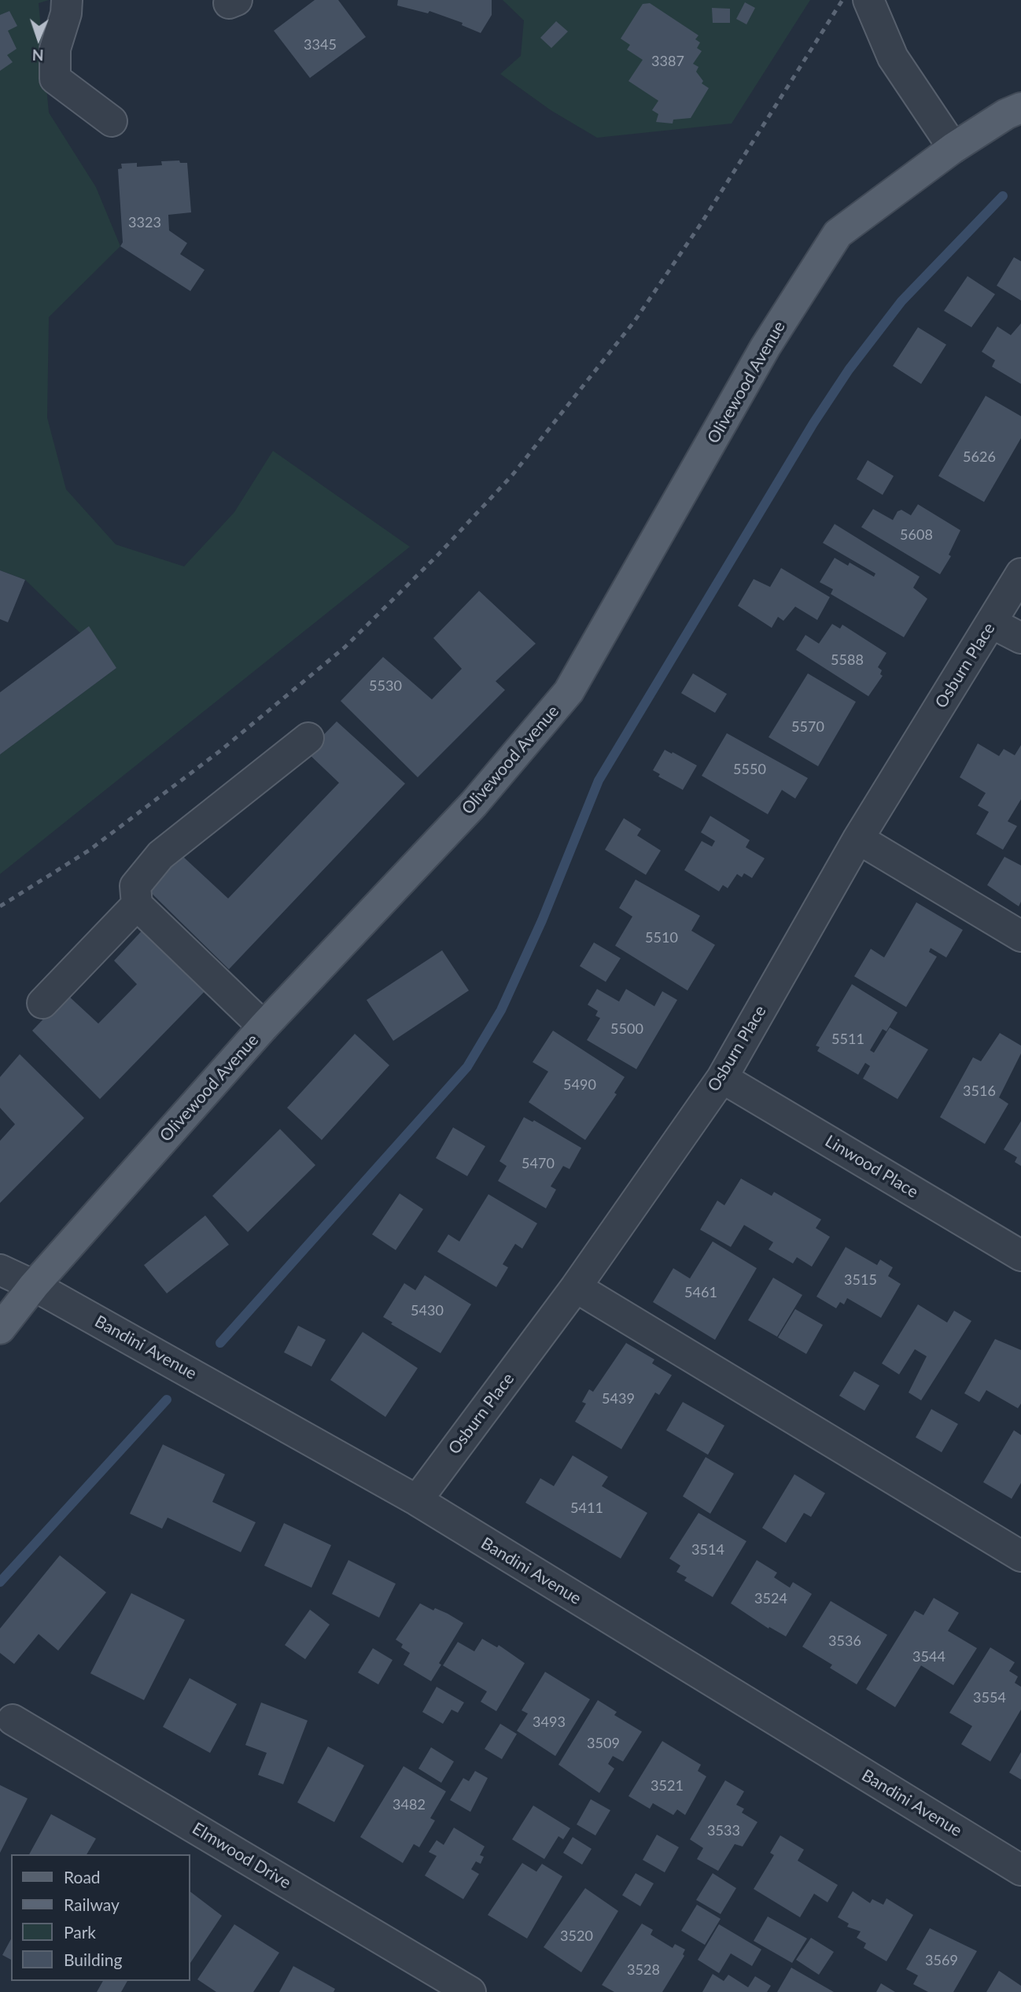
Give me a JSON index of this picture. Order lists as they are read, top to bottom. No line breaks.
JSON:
{"streets":{"main road":["Olivewood Avenue"],"street":["Osburn Place","Linwood Place","Bandini Avenue","Elmwood Drive"]},"crossings":[["Olivewood Avenue","Bandini Avenue"],["Osburn Place","Linwood Place"],["Osburn Place","Bandini Avenue"]],"house_numbers":["3345","3387","3323","5626","5608","5588","5530","5570","5550","5510","5500","5511","5490","3516","5470","3515","5461","5430","5439","5411","3514","3524","3536","3544","3554","3493","3509","3521","3482","3533","3520","3569","3528"],"legend":["Road","Railway","Park","Building"],"north":"bottom"}
